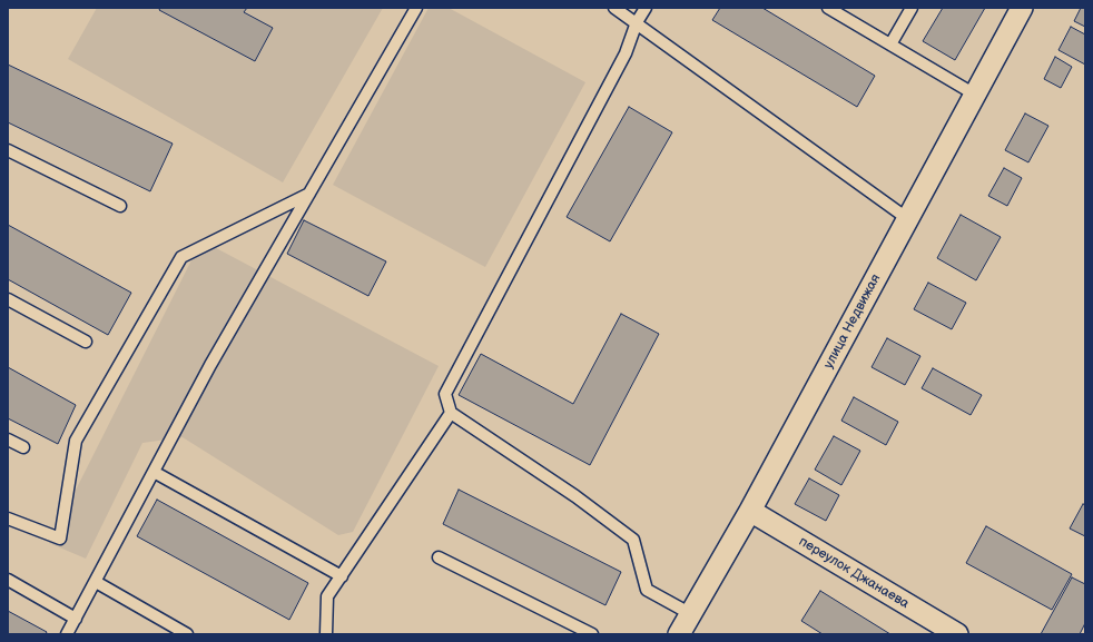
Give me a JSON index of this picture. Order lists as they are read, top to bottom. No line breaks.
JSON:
{"streets":{"street":["улица Недвижая","переулок Джанаева"]},"crossings":[["улица Недвижая","переулок Джанаева"]]}
